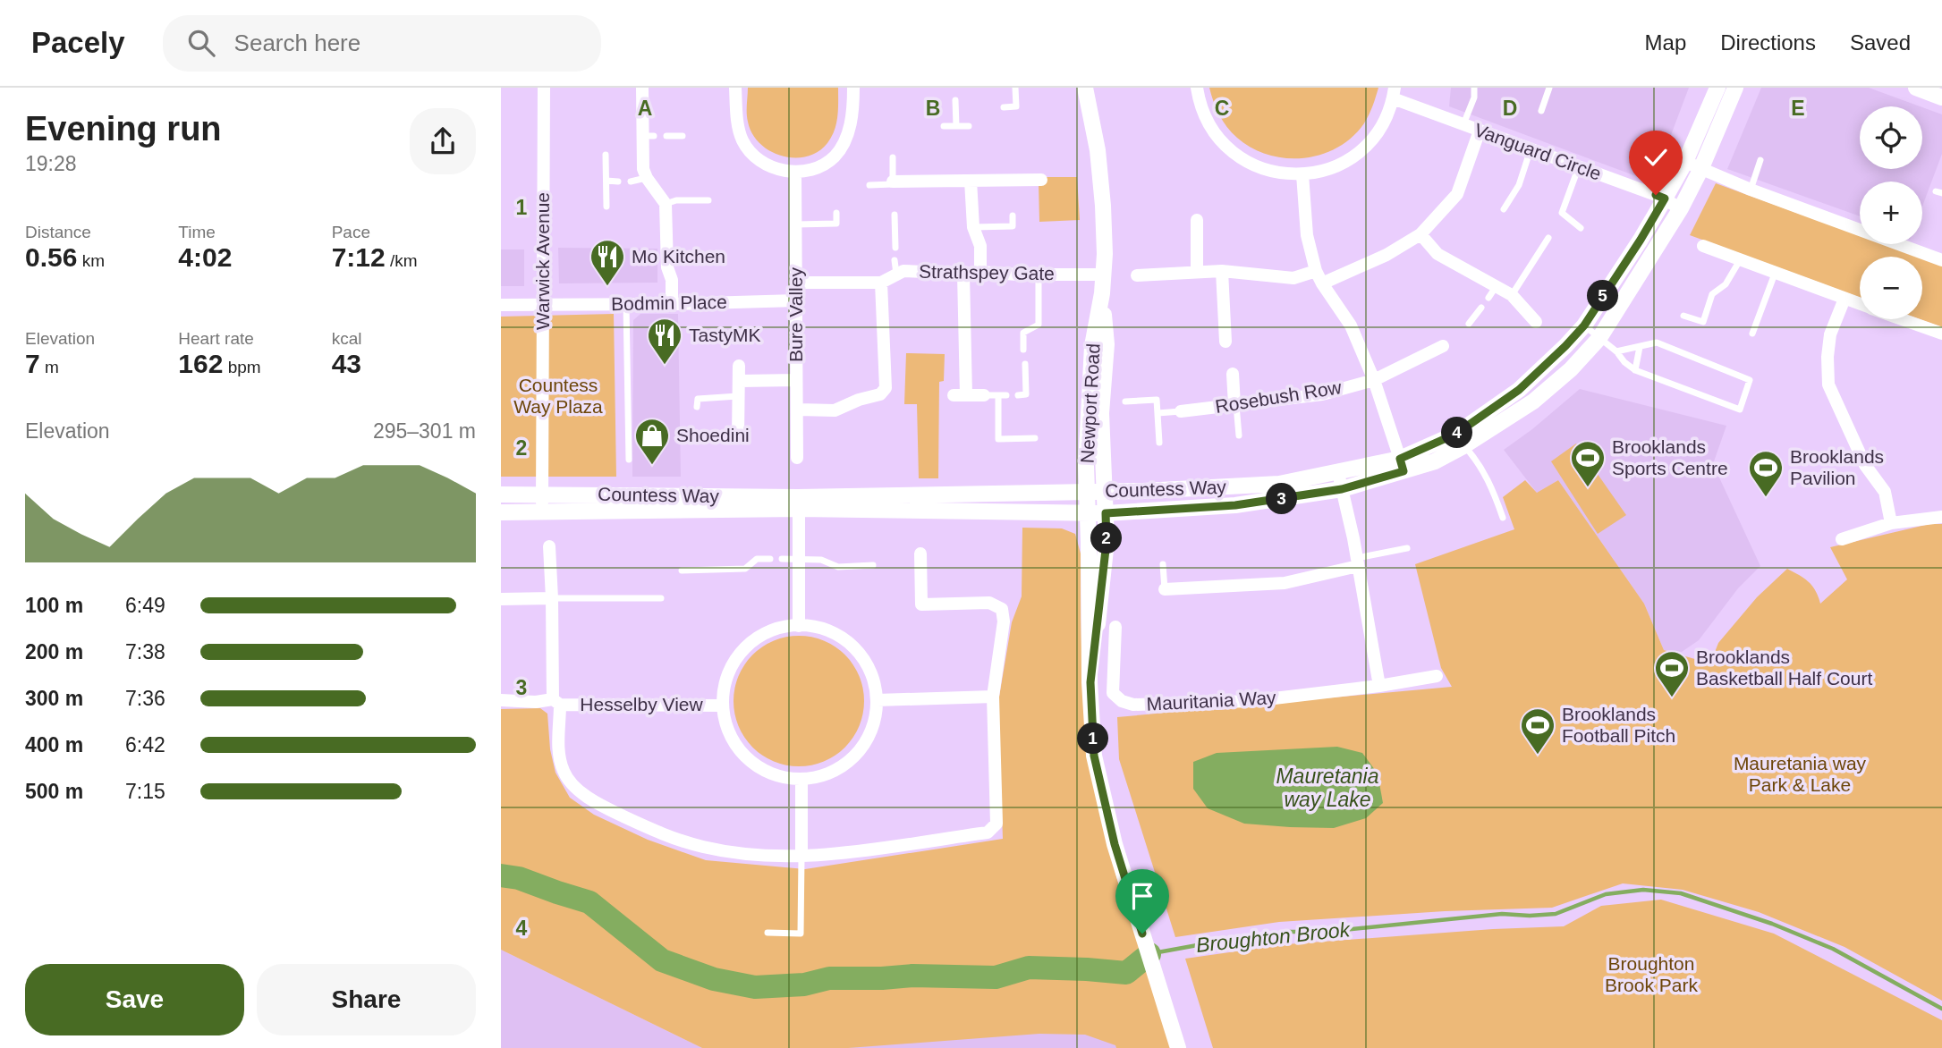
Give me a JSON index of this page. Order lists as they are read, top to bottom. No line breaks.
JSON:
{"streets":{"street":["Vanguard Circle","Warwick Avenue","Strathspey Gate","Bodmin Place","Bure Valley","Rosebush Row","Newport Road","Countess Way","Mauritania Way","Hesselby View"]},"crossings":[["Vanguard Circle","Countess Way"],["Warwick Avenue","Bodmin Place"],["Warwick Avenue","Countess Way"],["Strathspey Gate","Newport Road"],["Bodmin Place","Bure Valley"],["Newport Road","Countess Way"]],"water":["Mauretania way Lake","Broughton Brook"],"parks":["Countess Way Plaza","Mauretania way Park & Lake","Broughton Brook Park"],"places":{"restaurant":["Mo Kitchen","TastyMK"],"shop":["Shoedini"],"sports":["Brooklands Sports Centre","Brooklands Pavilion","Brooklands Basketball Half Court","Brooklands Football Pitch"]},"page":{"header":"Pacely","search":"Search here","nav":["Map","Directions","Saved"],"heading":["Evening run","19:28"],"map_buttons":["+","−"],"stats":[["Distance","0.56 km"],["Time","4:02"],["Pace","7:12 /km"],["Elevation","7 m"],["Heart rate","162 bpm"],["kcal","43"]],"pins":["5","4","3","2","1"],"chart":["Elevation","295–301 m"],"list":[{"name":"100 m","note":"6:49"},{"name":"200 m","note":"7:38"},{"name":"300 m","note":"7:36"},{"name":"400 m","note":"6:42"},{"name":"500 m","note":"7:15"}],"buttons":["Save","Share"]},"grid":{"columns":["A","B","C","D","E"],"rows":["1","2","3","4"]}}
